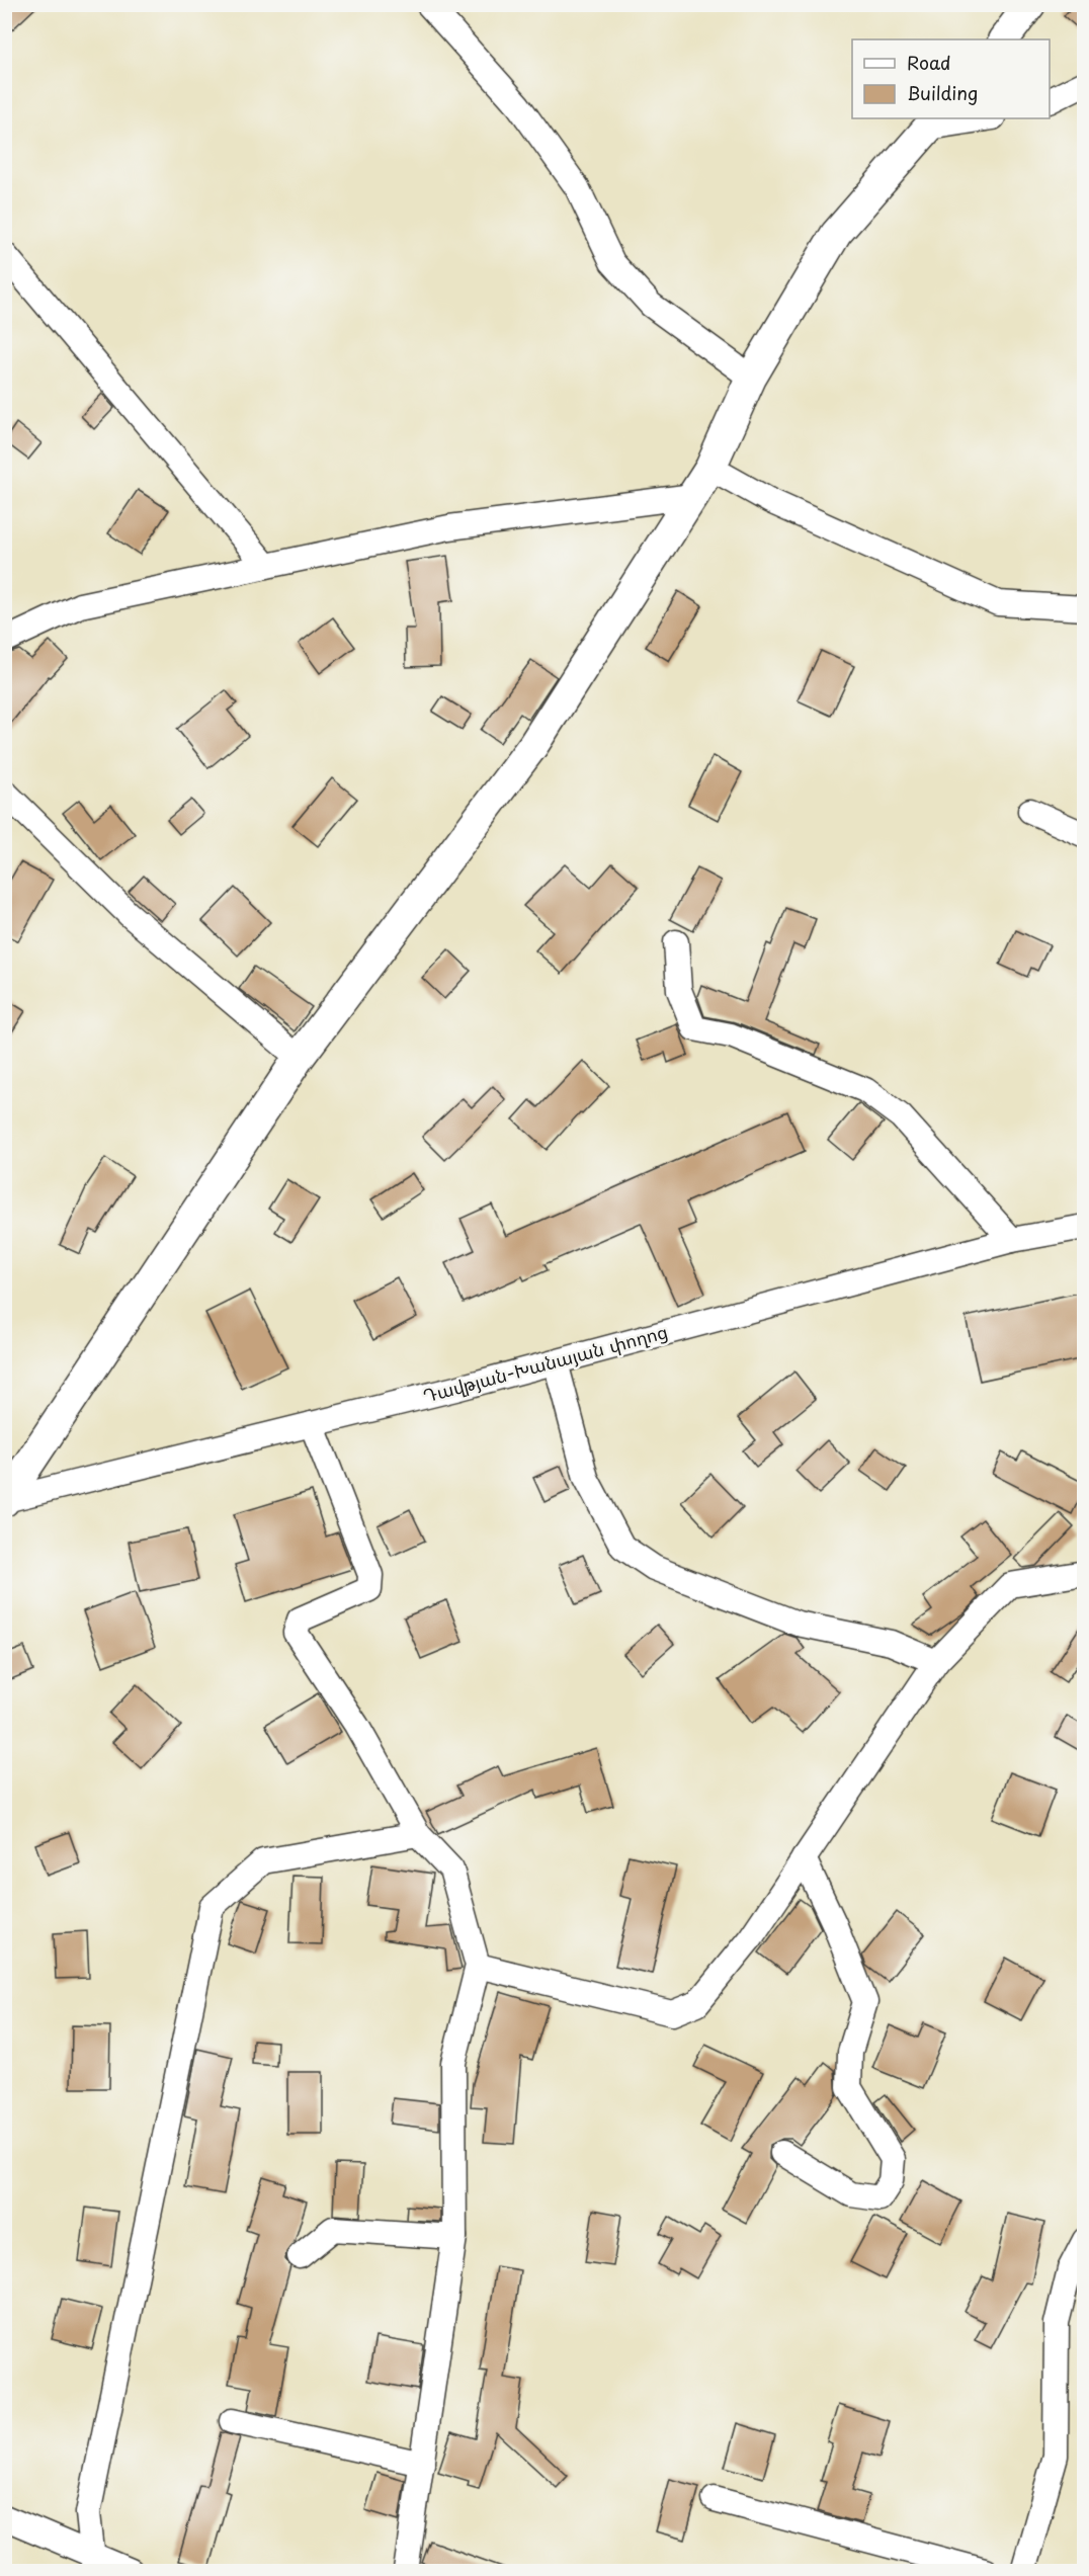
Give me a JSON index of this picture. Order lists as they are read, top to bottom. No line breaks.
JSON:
{"streets":{"street":["Դավթյան-Խանայան փողոց"]},"legend":["Road","Building"]}
